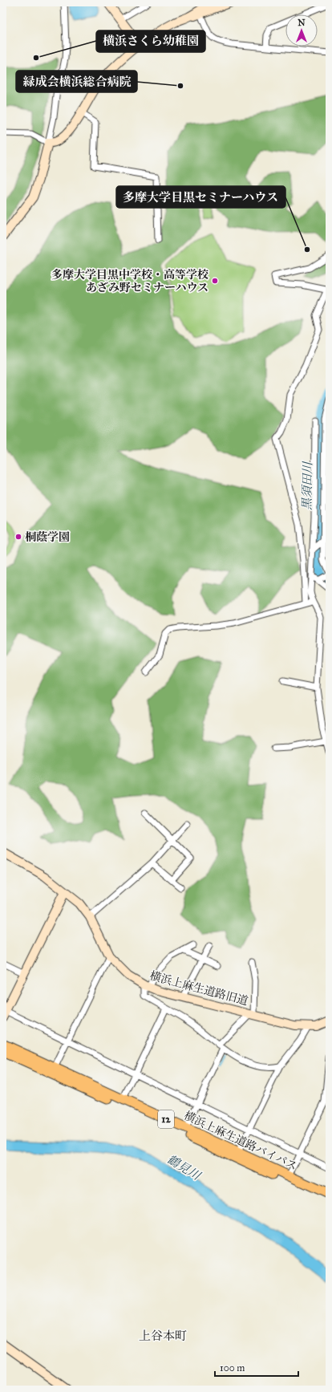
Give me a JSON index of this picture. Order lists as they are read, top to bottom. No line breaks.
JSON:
{"streets":{"main road":["12","横浜上麻生道路バイパス"],"street":["横浜上麻生道路旧道"]},"districts":["上谷本町"],"water":["黒須田川","鶴見川"],"places":["横浜さくら幼稚園","緑成会横浜総合病院","多摩大学目黒セミナーハウス","多摩大学目黒中学校・高等学校 あざみ野セミナーハウス","桐蔭学園"],"scale_bar":"100 m","north":"top"}
